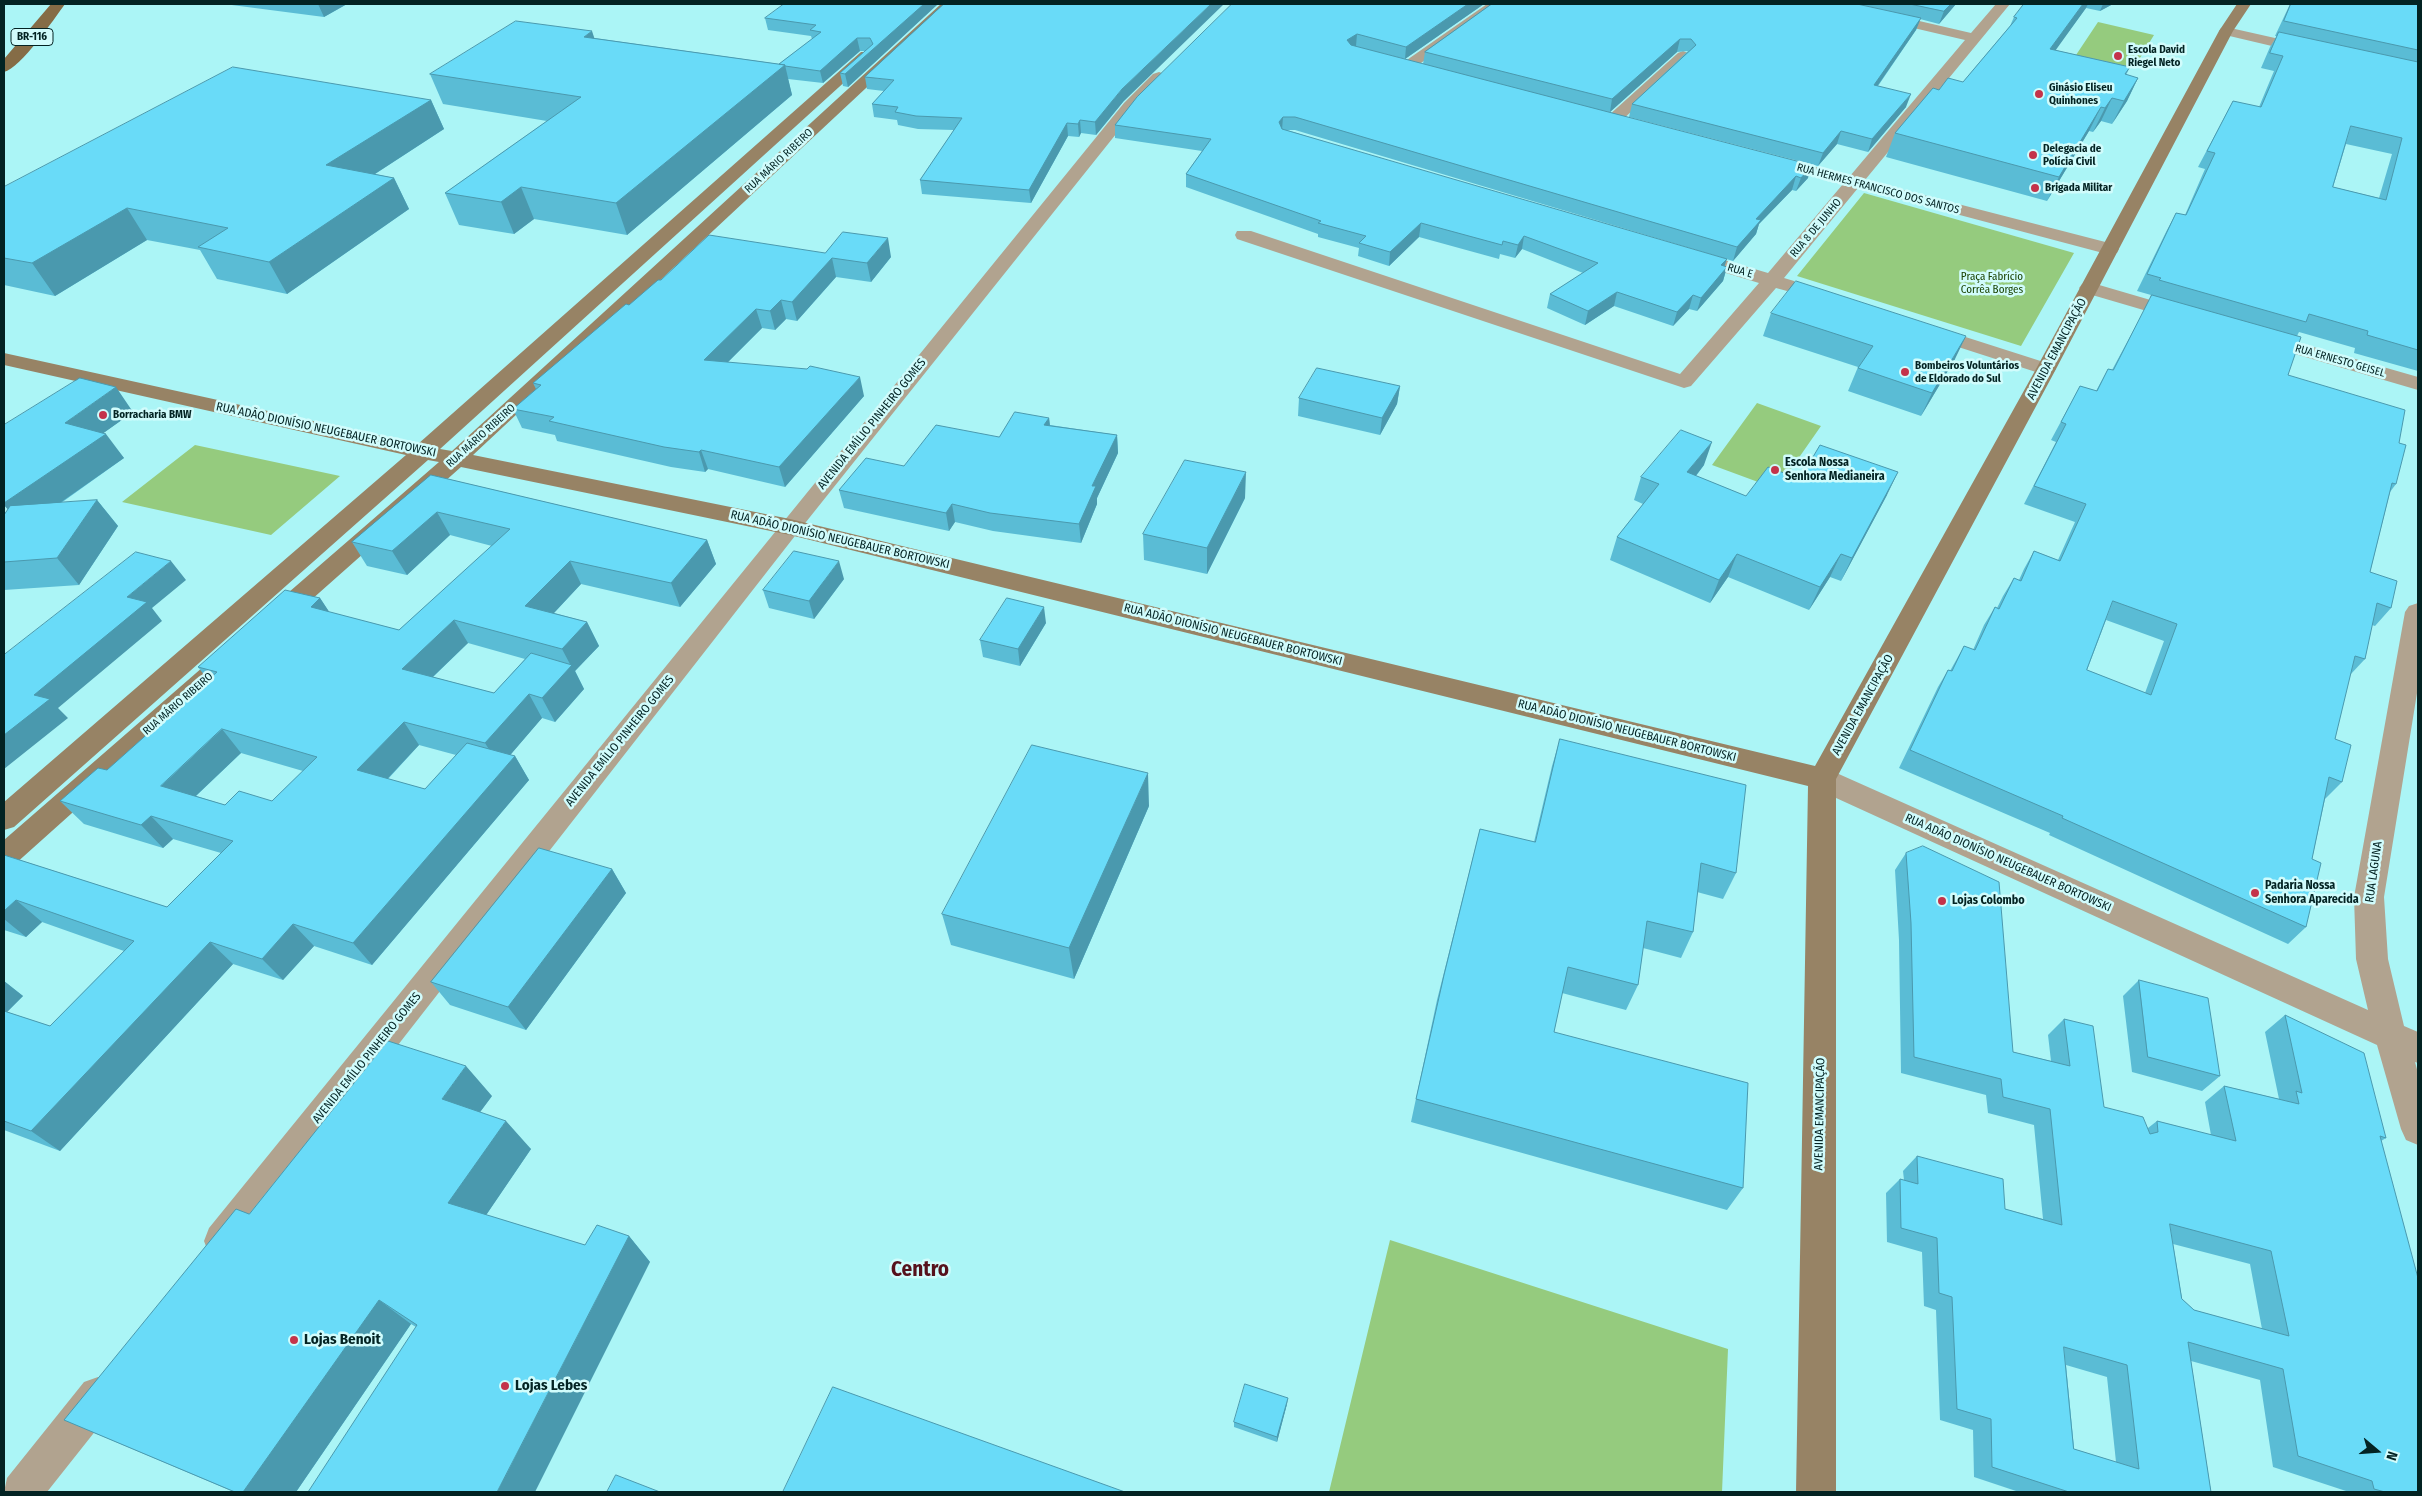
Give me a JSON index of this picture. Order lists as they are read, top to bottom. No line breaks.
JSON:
{"streets":{"main road":["BR-116","RUA MÁRIO RIBEIRO","AVENIDA EMANCIPAÇÃO","RUA ADÃO DIONÍSIO NEUGEBAUER BORTOWSKI"],"street":["RUA HERMES FRANCISCO DOS SANTOS","RUA 8 DE JUNHO","RUA E","RUA ERNESTO GEISEL","AVENIDA EMÍLIO PINHEIRO GOMES","RUA LAGUNA"]},"crossings":[["RUA MÁRIO RIBEIRO","RUA ADÃO DIONÍSIO NEUGEBAUER BORTOWSKI"],["RUA HERMES FRANCISCO DOS SANTOS","RUA 8 DE JUNHO"],["RUA HERMES FRANCISCO DOS SANTOS","AVENIDA EMANCIPAÇÃO"],["RUA 8 DE JUNHO","RUA E"],["AVENIDA EMANCIPAÇÃO","RUA ADÃO DIONÍSIO NEUGEBAUER BORTOWSKI"],["AVENIDA EMÍLIO PINHEIRO GOMES","RUA ADÃO DIONÍSIO NEUGEBAUER BORTOWSKI"],["RUA ADÃO DIONÍSIO NEUGEBAUER BORTOWSKI","RUA LAGUNA"]],"districts":["Centro"],"parks":["Praça Fabrício Corrêa Borges"],"places":["Escola David Riegel Neto","Ginásio Eliseu Quinhones","Delegacia de Polícia Civil","Brigada Militar","Bombeiros Voluntários de Eldorado do Sul","Borracharia BMW","Escola Nossa Senhora Medianeira","Padaria Nossa Senhora Aparecida","Lojas Colombo","Lojas Benoit","Lojas Lebes"],"north":"right"}
